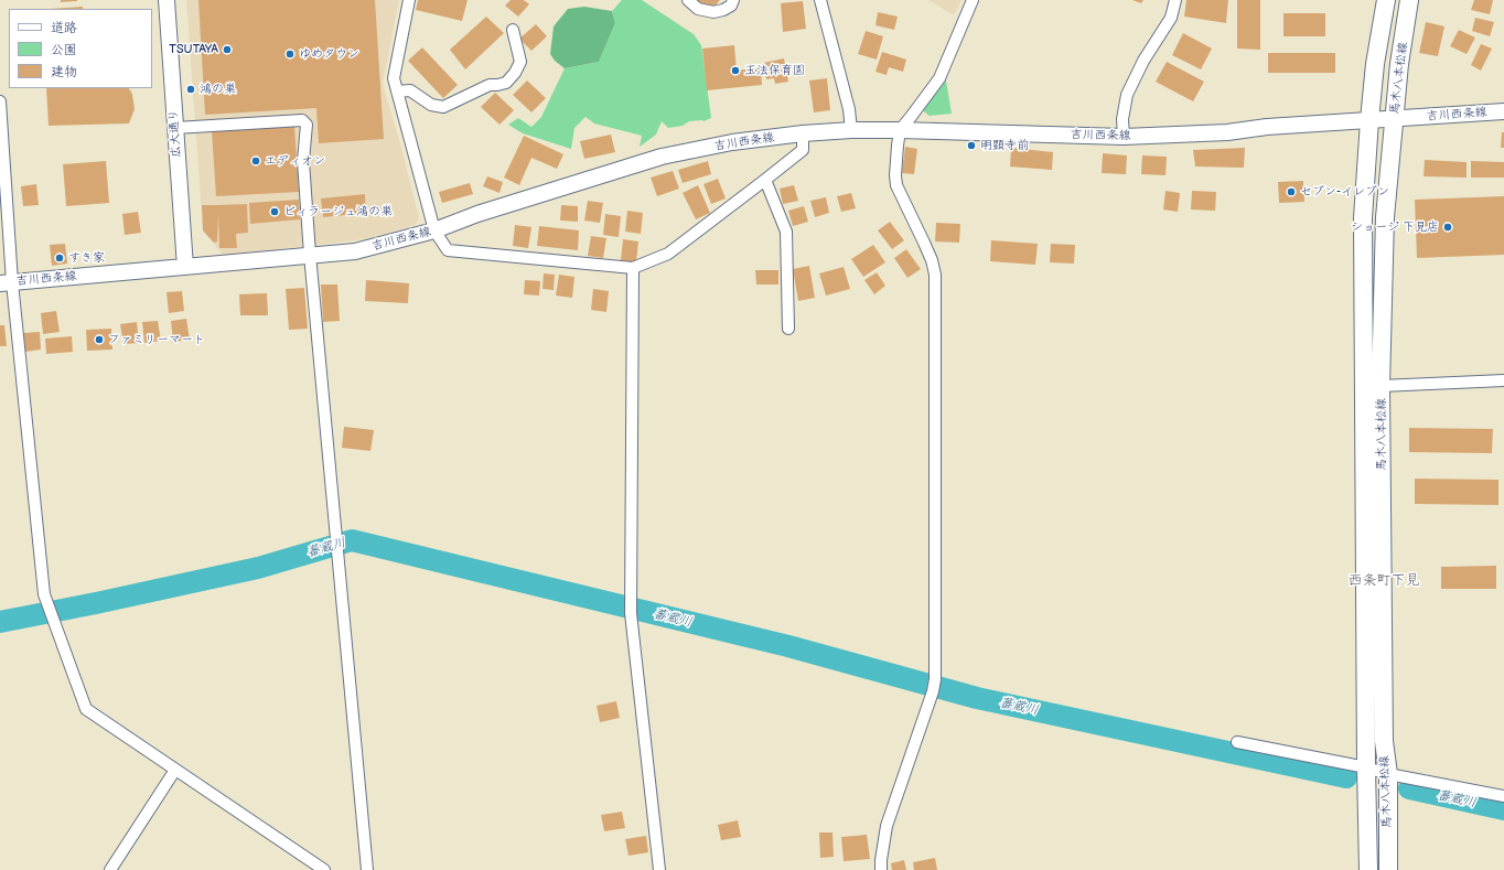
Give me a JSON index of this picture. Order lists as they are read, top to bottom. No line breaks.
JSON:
{"streets":{"main road":["馬木八本松線","吉川西条線","広大通り"]},"crossings":[["馬木八本松線","吉川西条線"],["吉川西条線","広大通り"]],"districts":["西条町下見"],"water":["蕃蔵川"],"places":["TSUTAYA","ゆめタウン","玉法保育園","鴻の巣","明顕寺前","エディオン","セブン-イレブン","ビィラージュ鴻の巣","ショージ 下見店","すき家","ファミリーマート"],"legend":["道路","公園","建物"]}
